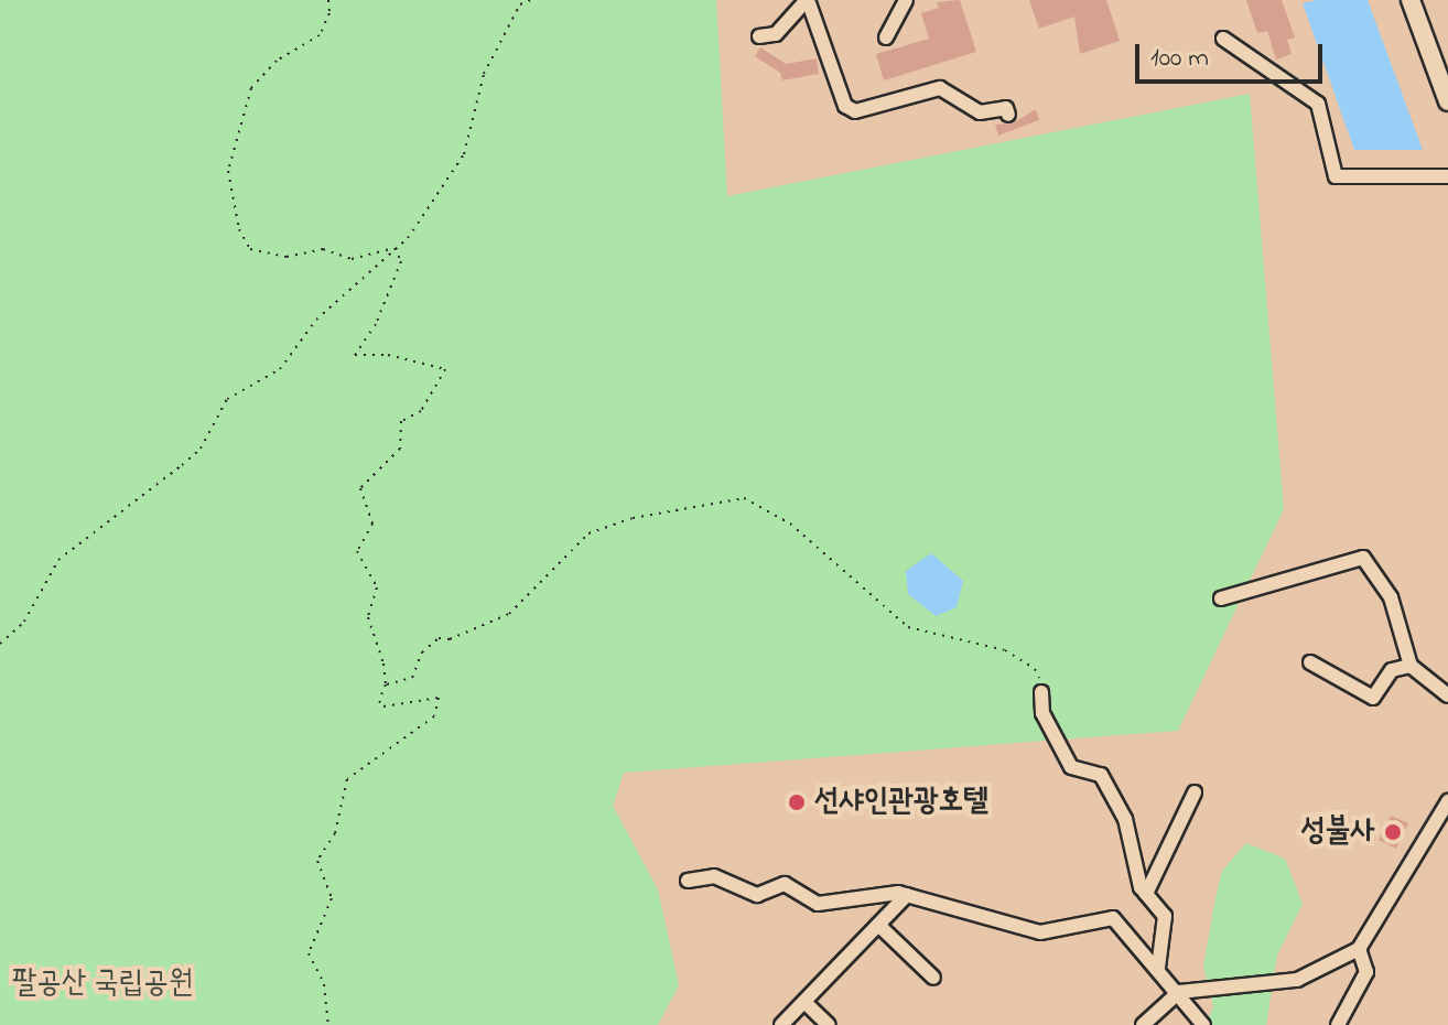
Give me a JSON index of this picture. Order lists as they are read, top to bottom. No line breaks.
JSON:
{"parks":["팔공산 국립공원"],"places":["선샤인관광호텔","성불사"],"scale_bar":"100 m"}
